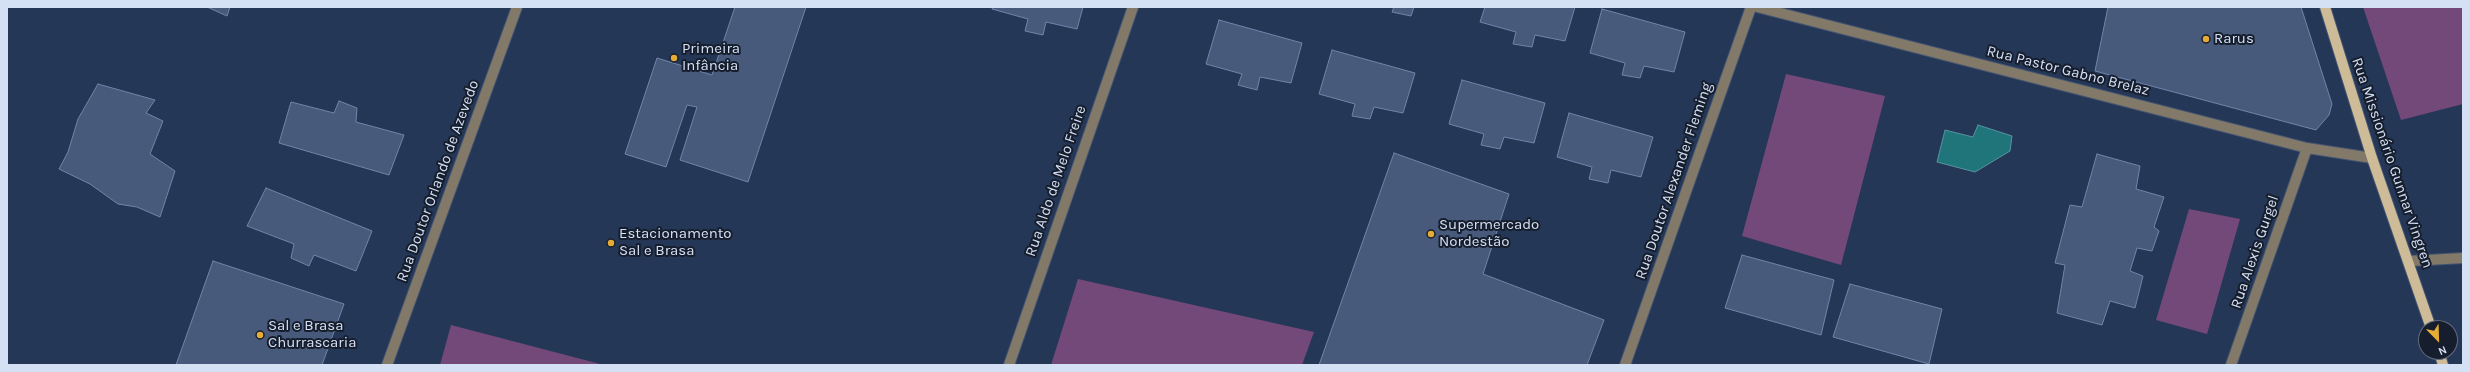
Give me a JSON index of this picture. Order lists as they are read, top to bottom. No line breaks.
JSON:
{"streets":{"main road":["Rua Missionário Gunnar Vingren"],"street":["Rua Pastor Gabno Brelaz","Rua Doutor Orlando de Azevedo","Rua Aldo de Melo Freire","Rua Doutor Alexander Fleming","Rua Alexis Gurgel"]},"crossings":[["Rua Pastor Gabno Brelaz","Rua Missionário Gunnar Vingren"],["Rua Pastor Gabno Brelaz","Rua Alexis Gurgel"]],"places":["Rarus","Primeira Infância","Supermercado Nordestão","Estacionamento Sal e Brasa","Sal e Brasa Churrascaria"],"north":"bottom right"}
